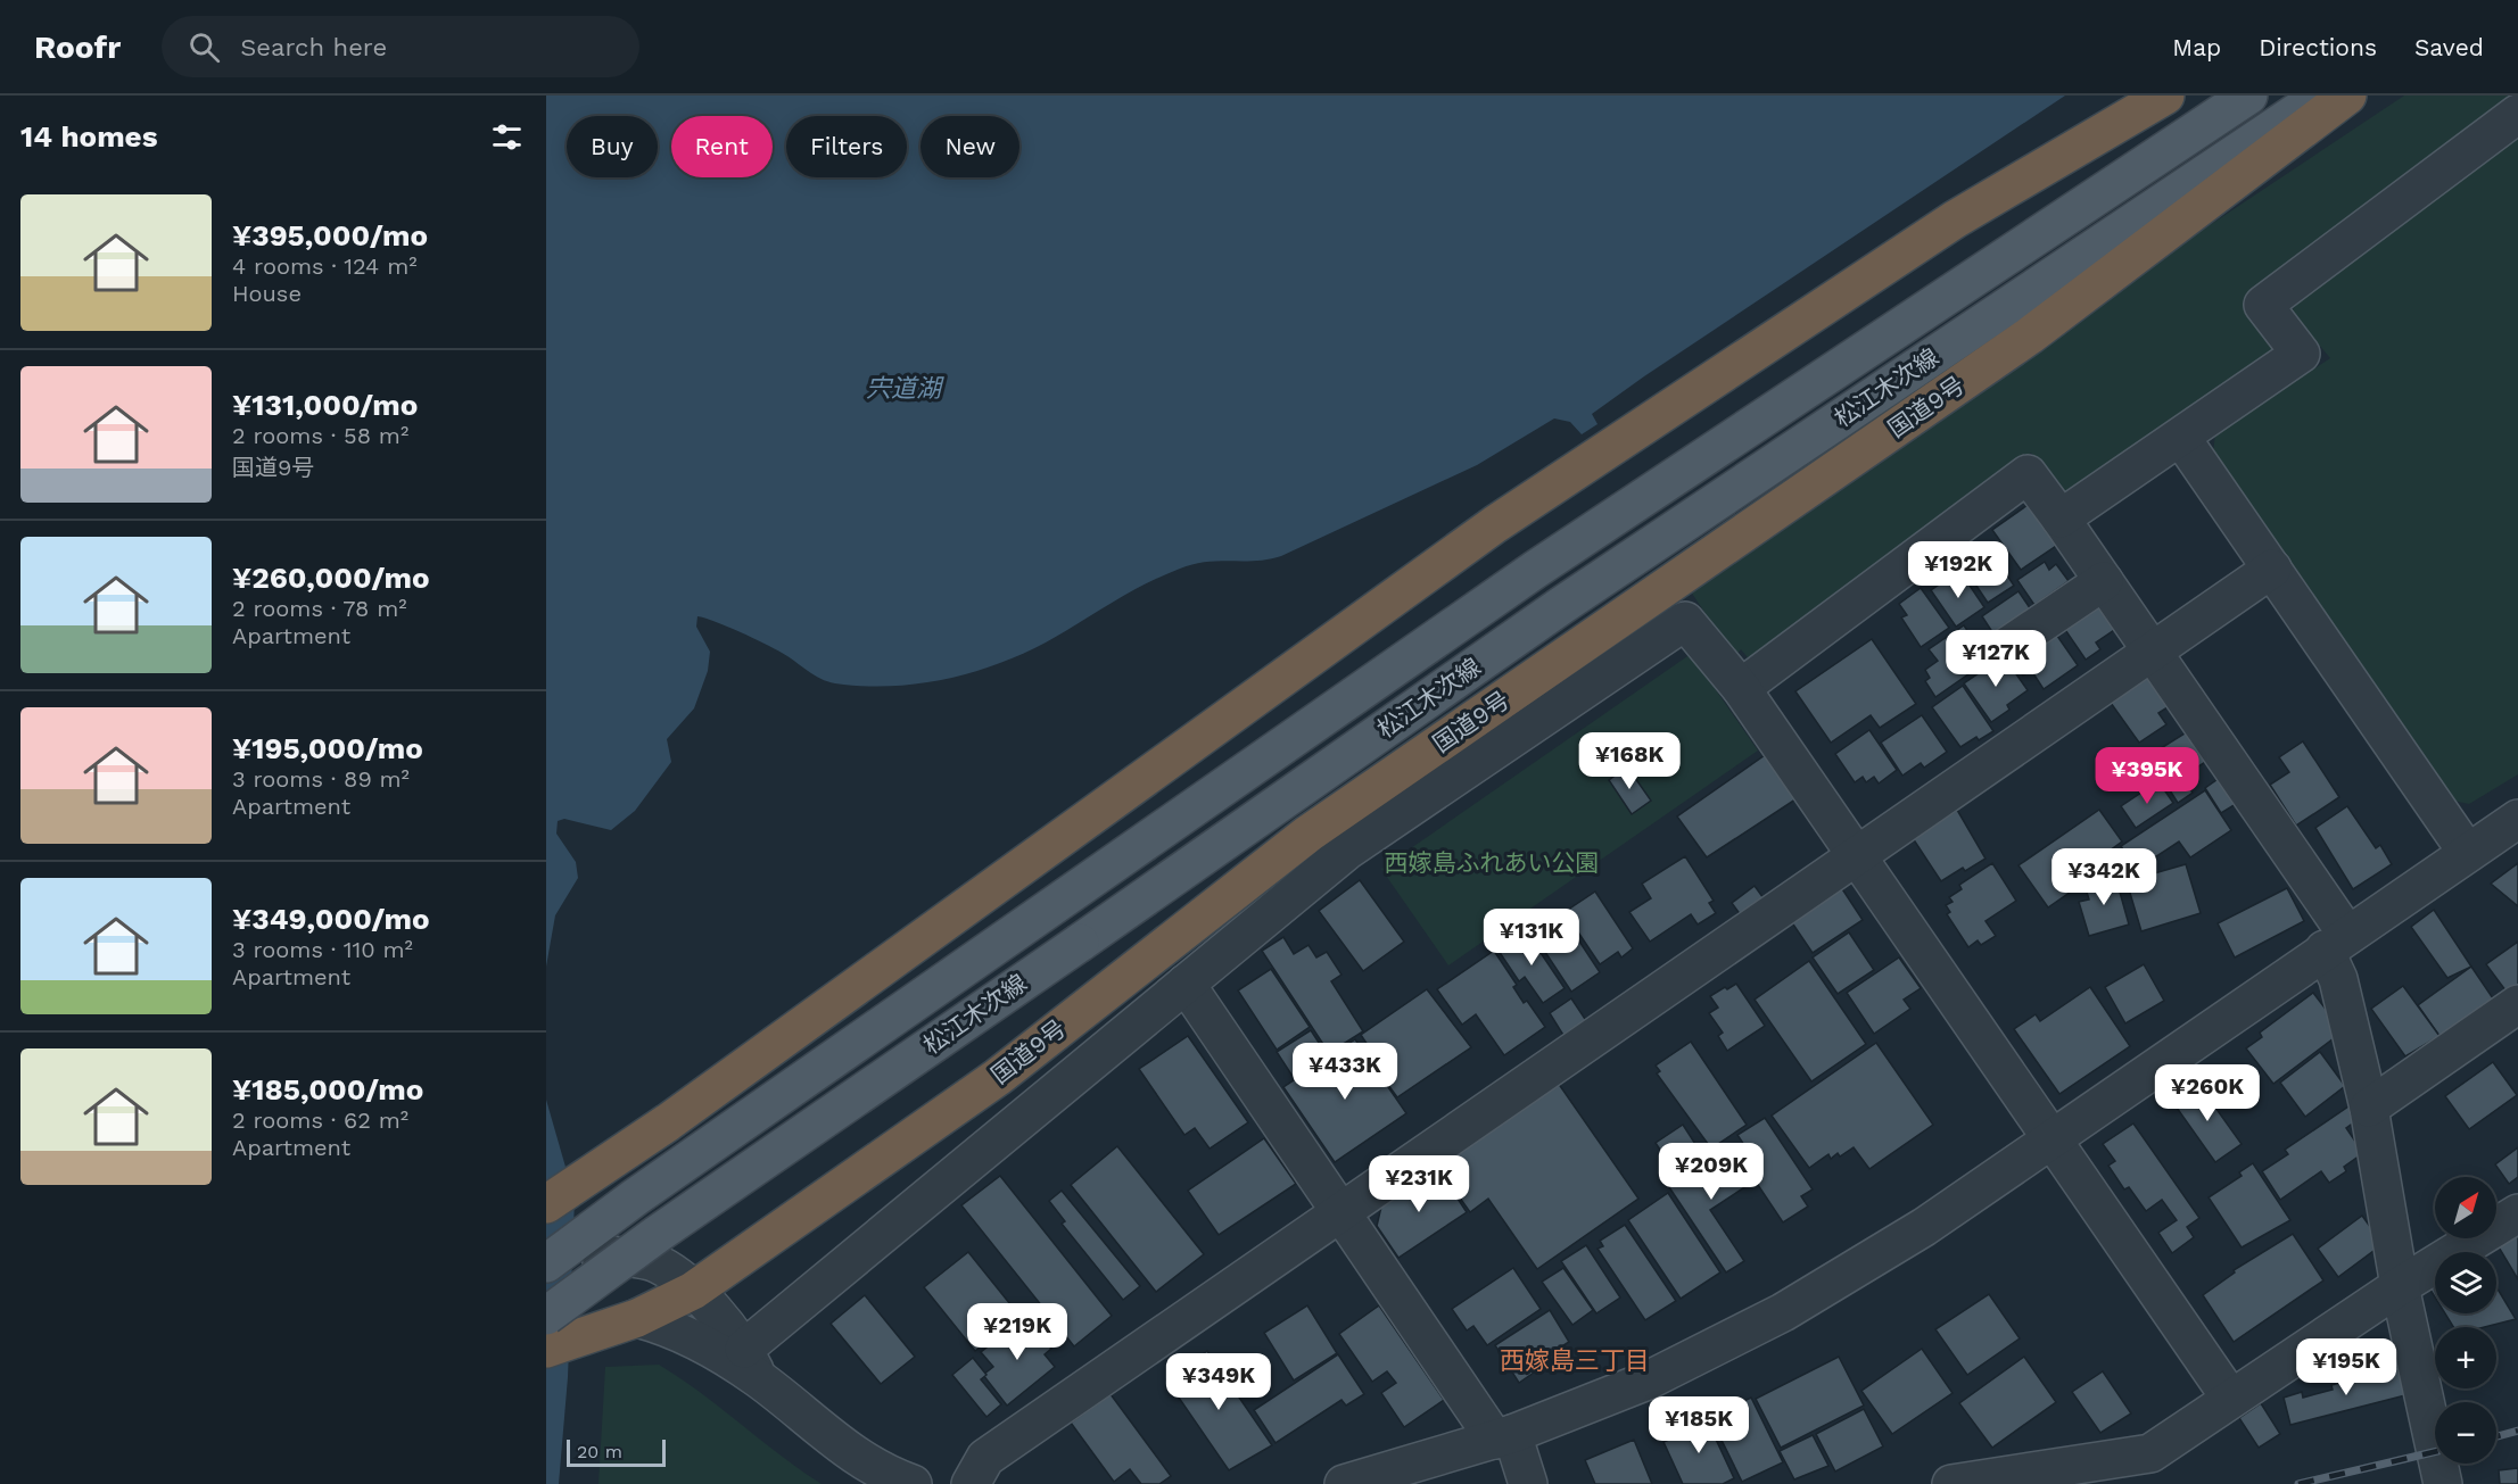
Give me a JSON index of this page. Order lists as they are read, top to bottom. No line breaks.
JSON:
{"streets":{"highway":["国道9号"],"main road":["松江木次線"]},"districts":["西嫁島三丁目"],"water":["宍道湖"],"parks":["西嫁島ふれあい公園"],"scale_bar":"20 m","north":"top right","page":{"header":"Roofr","search":"Search here","nav":["Map","Directions","Saved"],"heading":"14 homes","chip":["Buy","Rent","Filters","New"],"list":[{"name":"¥395,000/mo","note":"4 rooms · 124 m² · House"},{"name":"¥131,000/mo","note":"2 rooms · 58 m² · 国道9号"},{"name":"¥260,000/mo","note":"2 rooms · 78 m² · Apartment"},{"name":"¥195,000/mo","note":"3 rooms · 89 m² · Apartment"},{"name":"¥349,000/mo","note":"3 rooms · 110 m² · Apartment"},{"name":"¥185,000/mo","note":"2 rooms · 62 m² · Apartment"}],"price":["¥192K","¥127K","¥168K","¥395K","¥342K","¥131K","¥433K","¥260K","¥209K","¥231K","¥219K","¥195K","¥349K","¥185K"],"map_buttons":["+","−"],"scale":"20 m"}}
